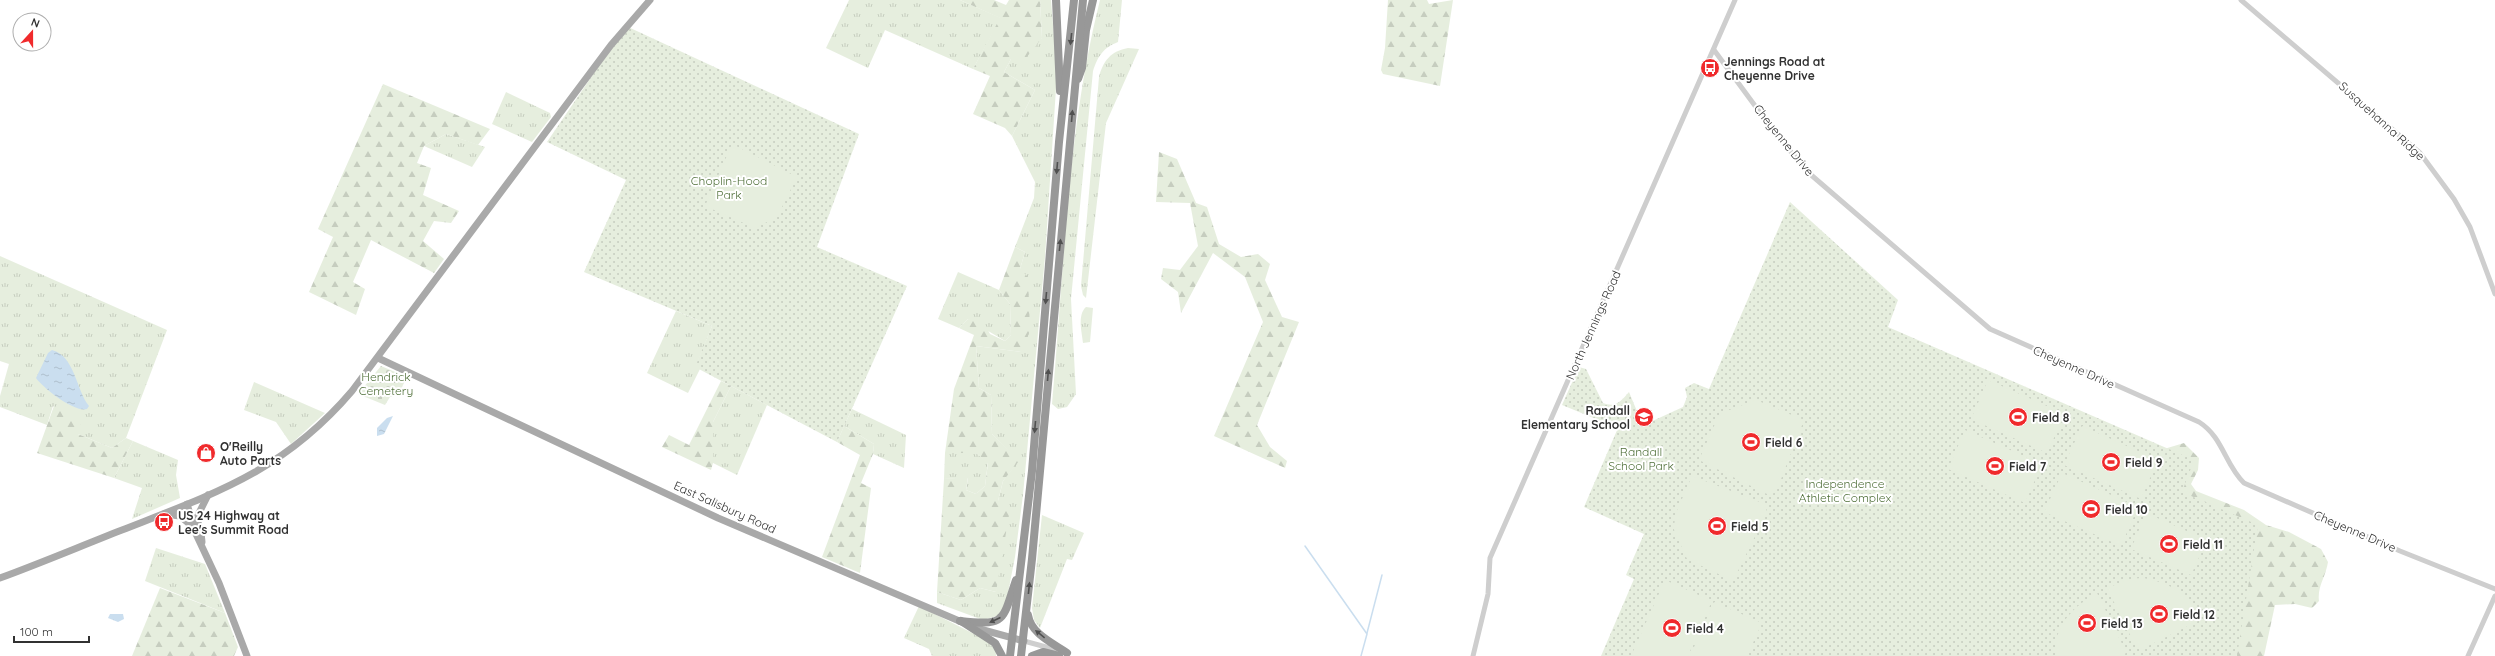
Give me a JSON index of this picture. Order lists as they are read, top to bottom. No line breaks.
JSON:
{"streets":{"main road":["East Salisbury Road"],"street":["Susquehanna Ridge","Cheyenne Drive","North Jennings Road"]},"crossings":[["Cheyenne Drive","North Jennings Road"]],"parks":["Choplin-Hood Park","Hendrick Cemetery","Randall School Park","Independence Athletic Complex"],"places":{"bus stop":["Jennings Road at Cheyenne Drive","US 24 Highway at Lee's Summit Road"],"school or university":["Randall Elementary School"],"sports":["Field 8","Field 6","Field 9","Field 7","Field 10","Field 5","Field 11","Field 12","Field 13","Field 4"],"shop":["O'Reilly Auto Parts"]},"scale_bar":"100 m","north":"top"}
